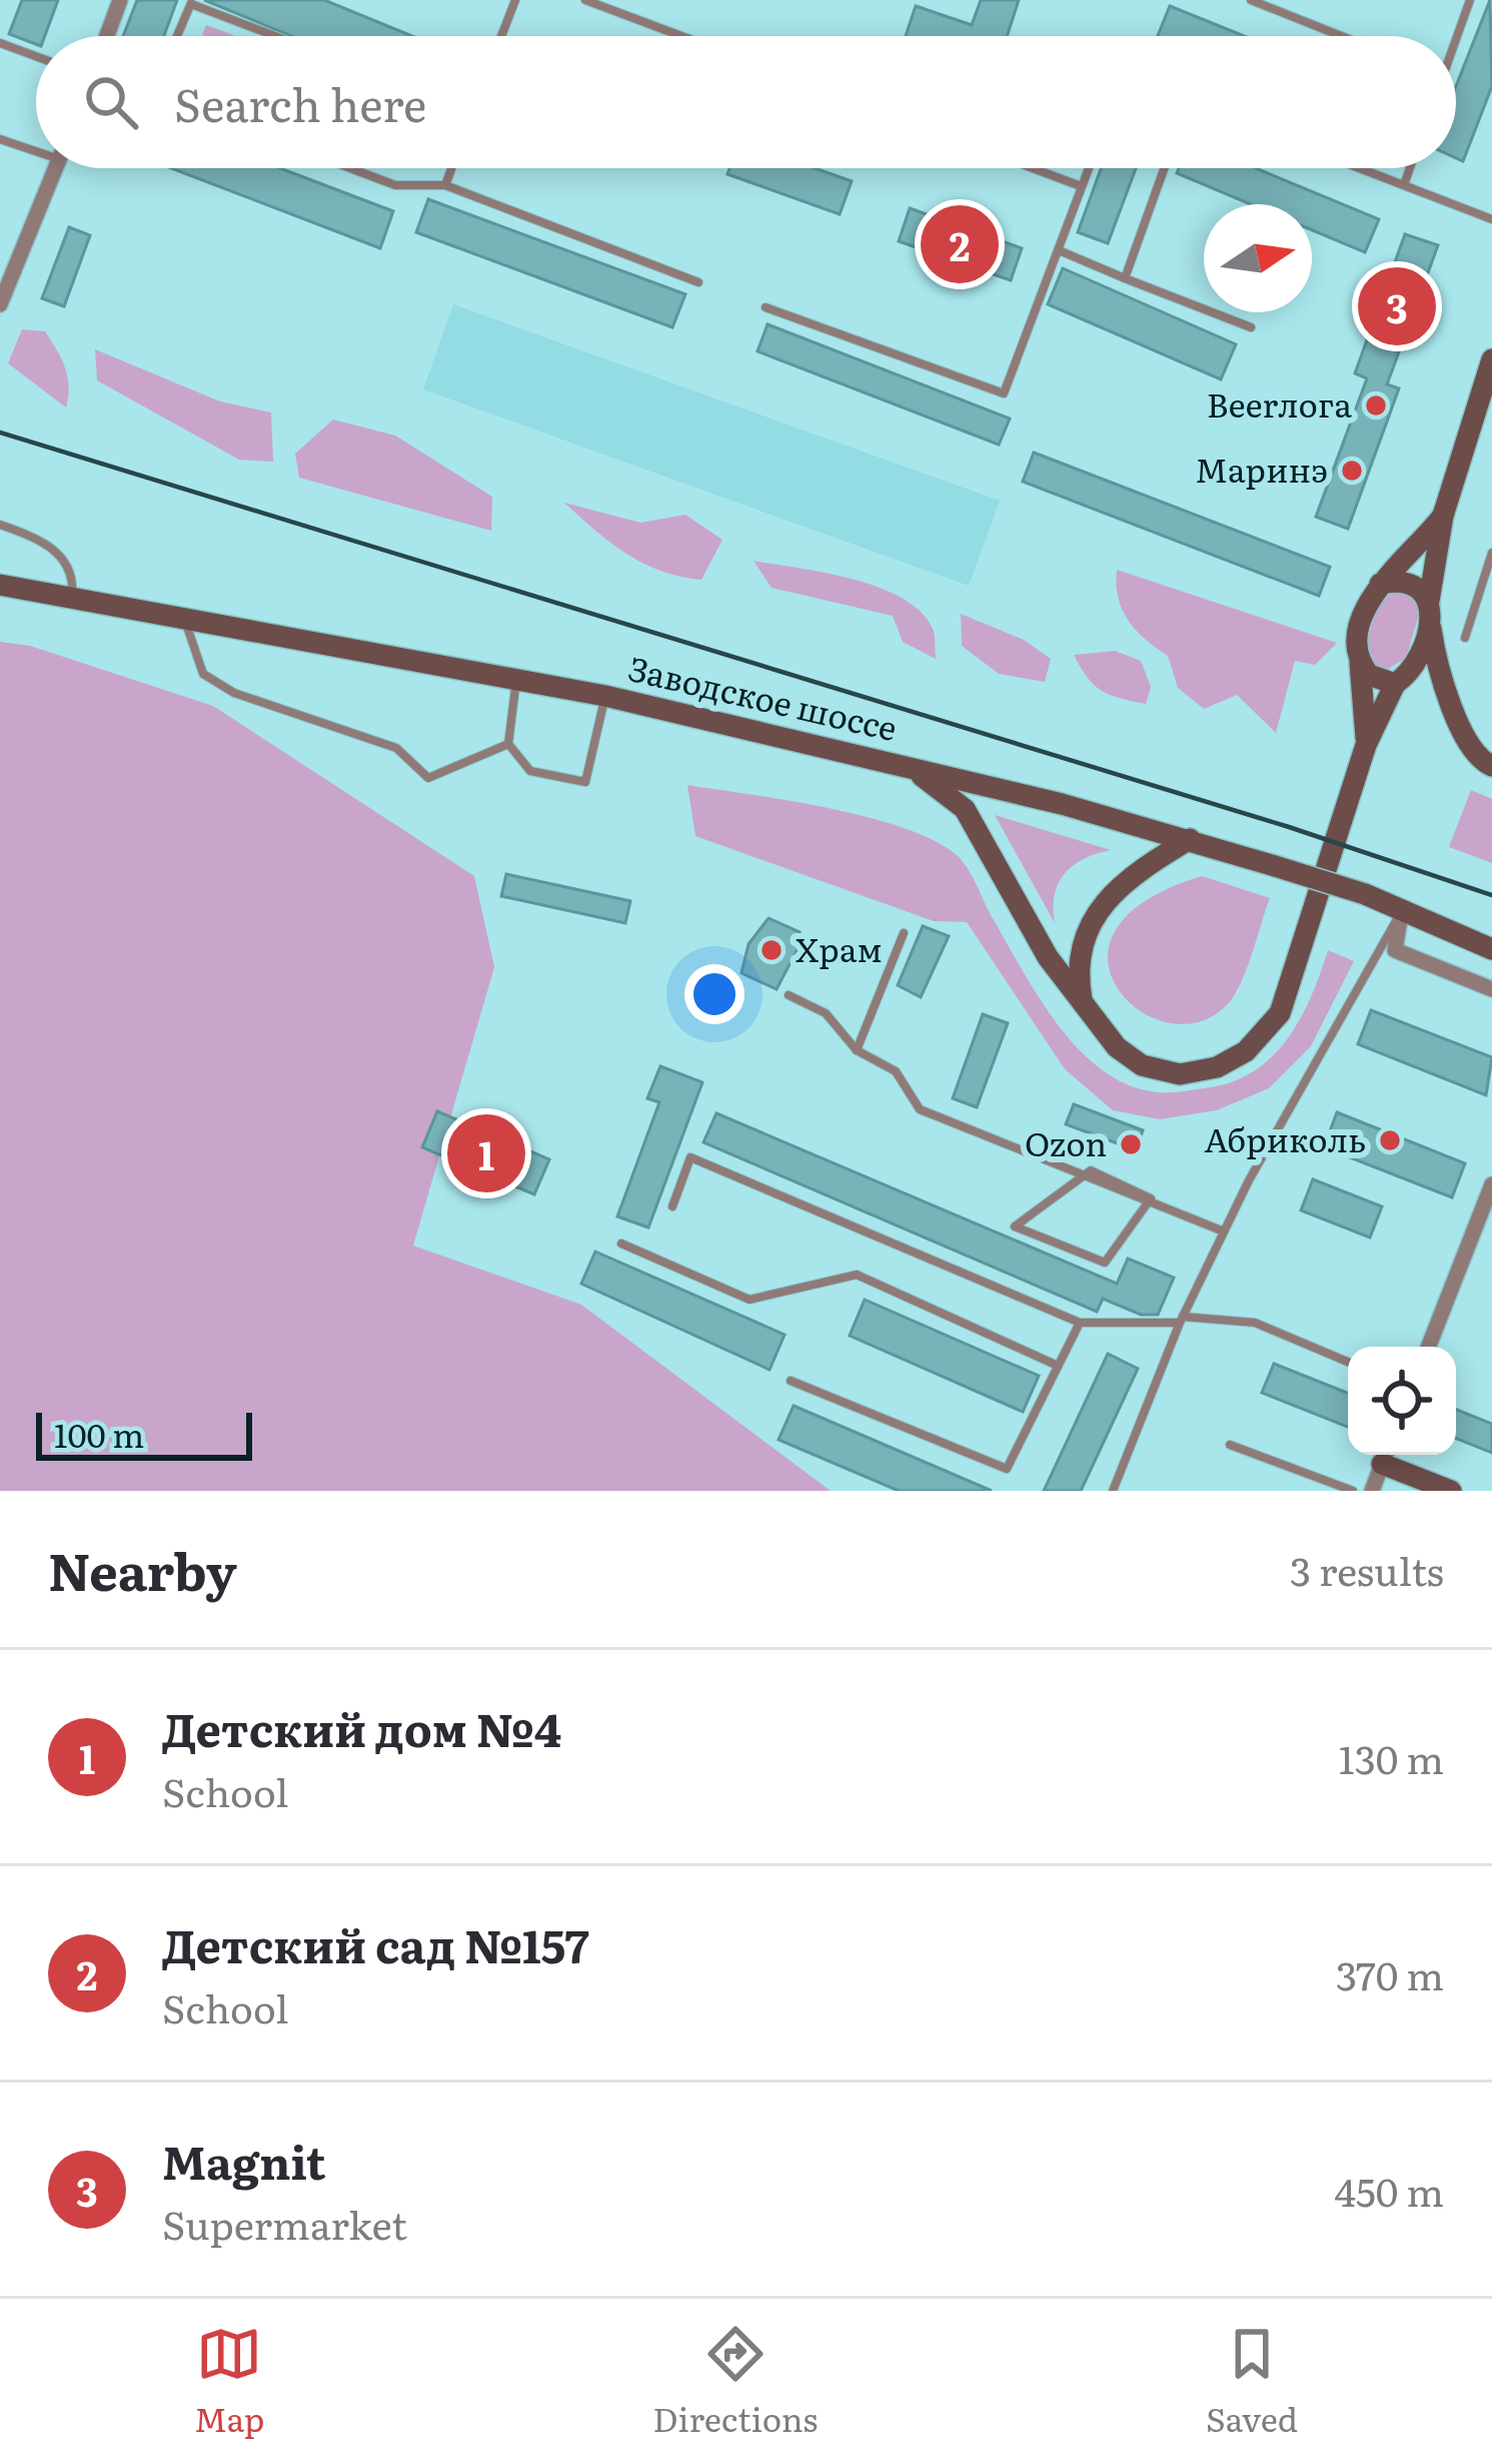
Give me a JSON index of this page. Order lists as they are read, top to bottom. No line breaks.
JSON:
{"streets":{"street":["Заводское шоссе"]},"places":["Beerлога","Маринэ","Храм","Абриколь","Ozon"],"scale_bar":"100 m","north":"right","page":{"search":"Search here","pins":["2","3","1"],"scale":"100 m","heading":["Nearby","3 results"],"list":[{"mark":"1","name":"Детский дом №4","note":"School","value":"130 m"},{"mark":"2","name":"Детский сад №157","note":"School","value":"370 m"},{"mark":"3","name":"Magnit","note":"Supermarket","value":"450 m"}],"nav":["Map","Directions","Saved"]}}
